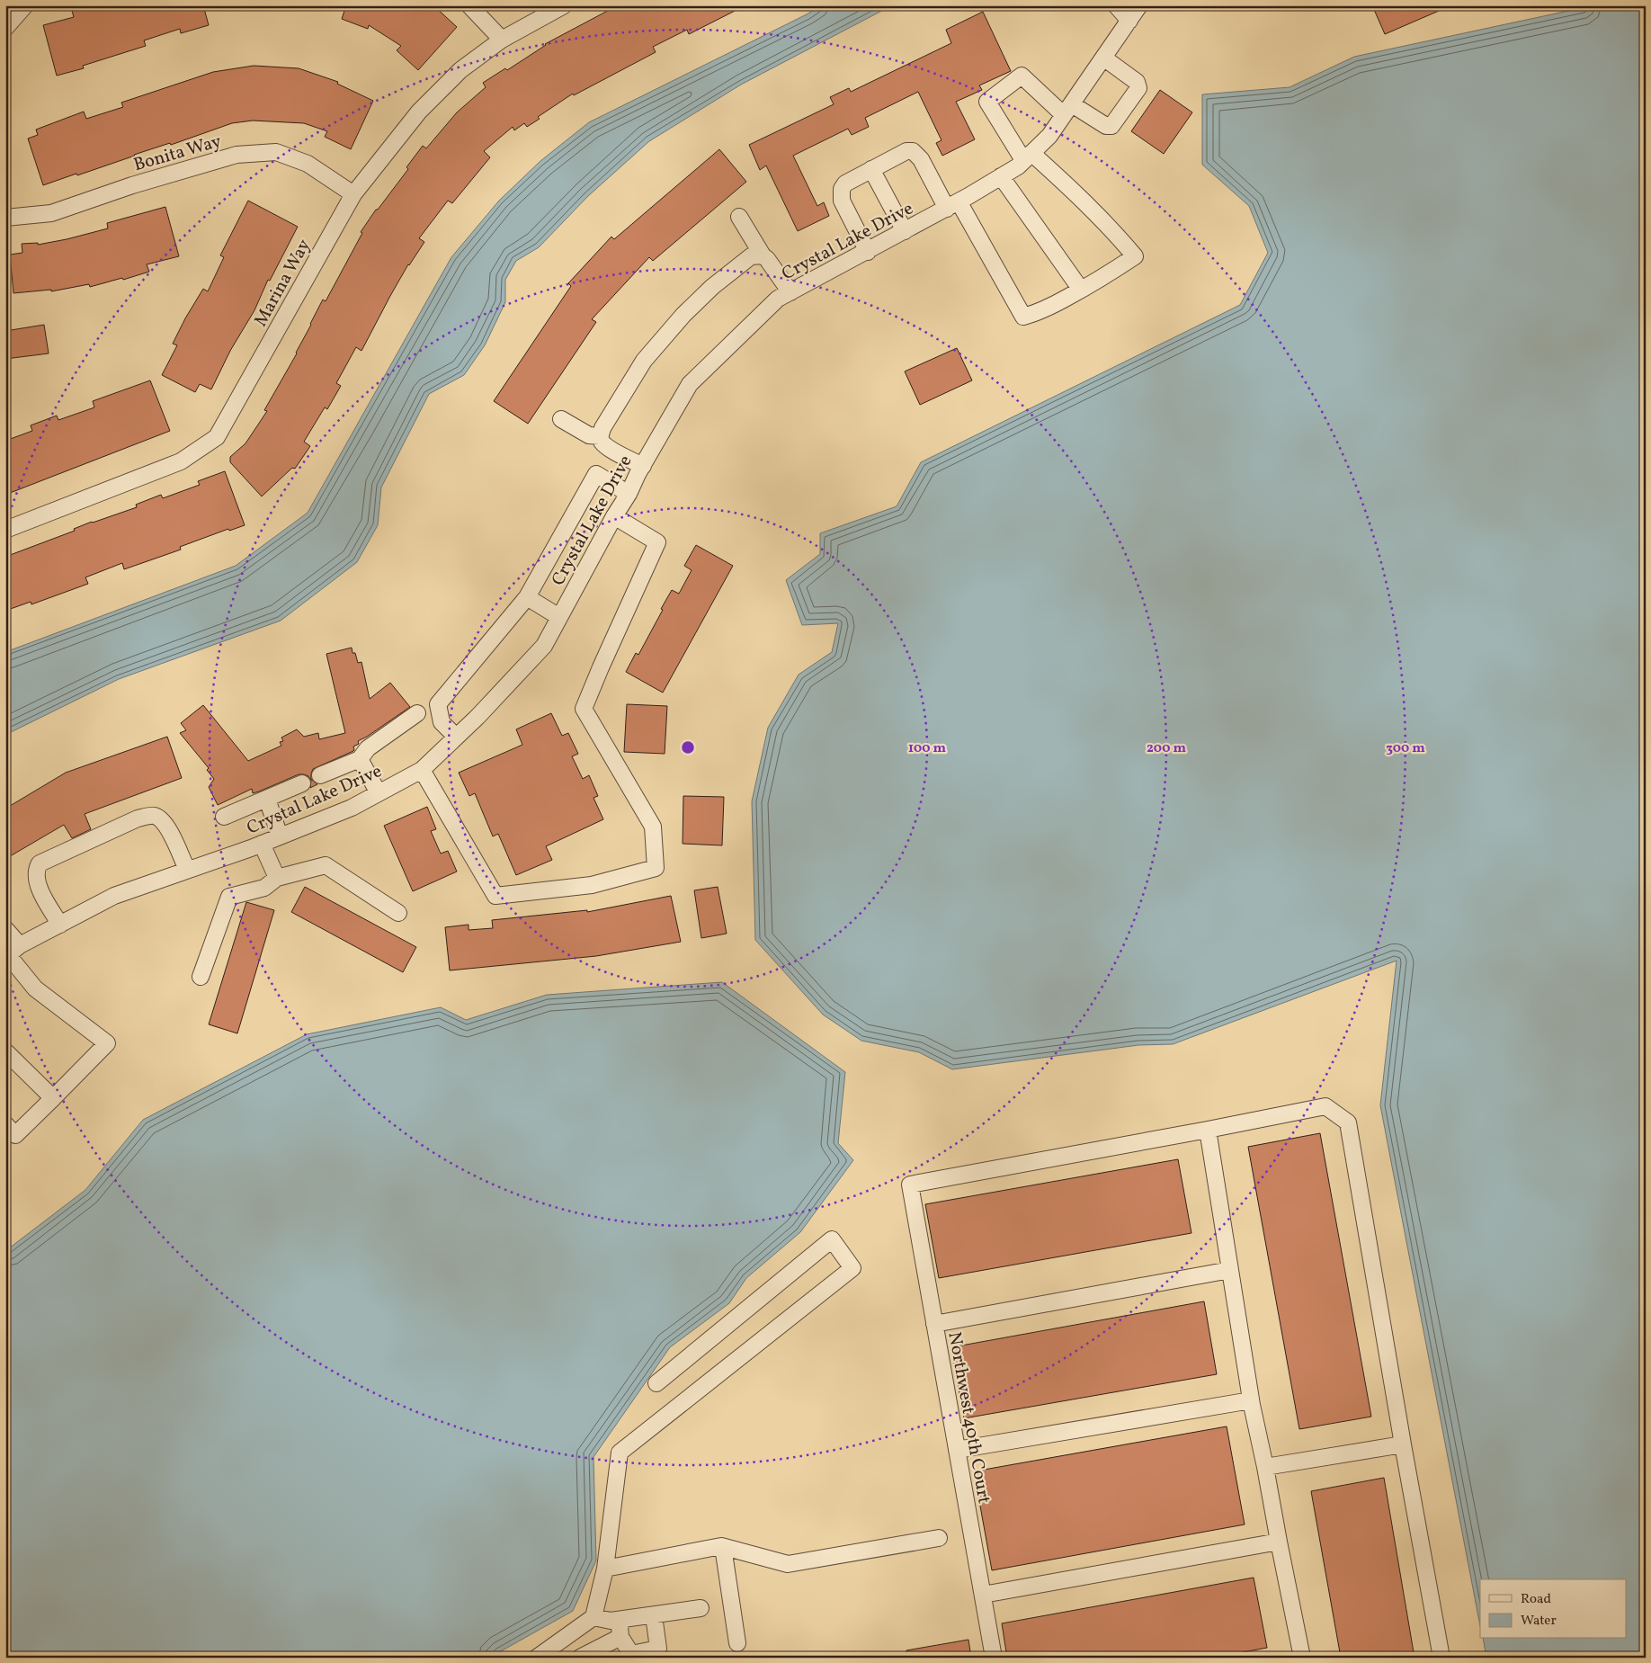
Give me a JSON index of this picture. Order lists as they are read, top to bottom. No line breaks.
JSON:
{"streets":{"street":["Bonita Way","Crystal Lake Drive","Marina Way","Northwest 40th Court"]},"crossings":[["Bonita Way","Marina Way"]],"legend":["Road","Water"],"rings":["100 m","200 m","300 m"]}
